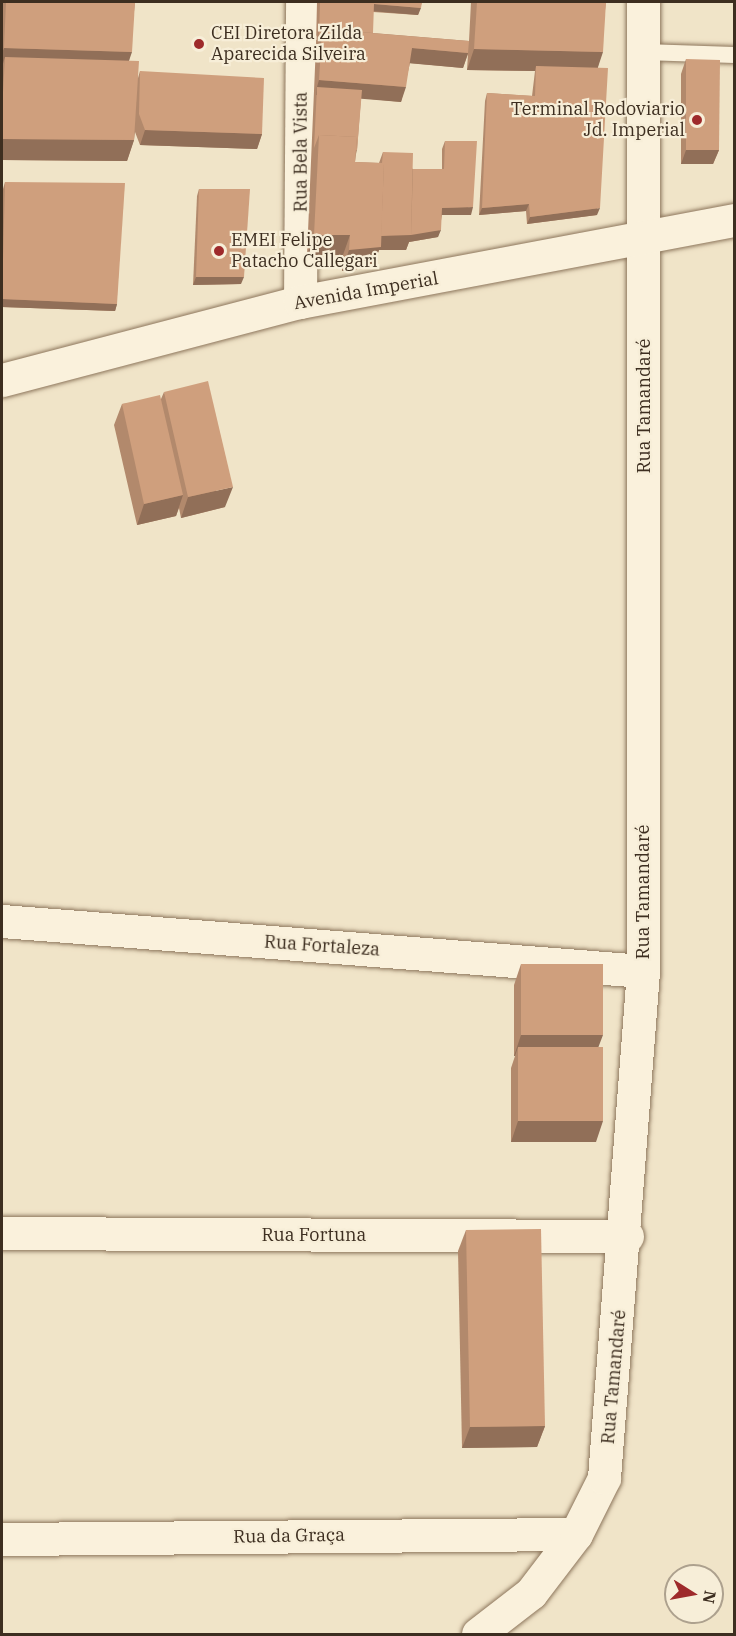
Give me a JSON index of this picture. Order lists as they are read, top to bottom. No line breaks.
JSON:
{"streets":{"street":["Rua Bela Vista","Avenida Imperial","Rua Tamandaré","Rua Fortaleza","Rua Fortuna","Rua da Graça"]},"crossings":[["Rua Bela Vista","Avenida Imperial"],["Avenida Imperial","Rua Tamandaré"],["Rua Tamandaré","Rua Fortaleza"],["Rua Tamandaré","Rua Fortuna"],["Rua Tamandaré","Rua da Graça"]],"places":["CEI Diretora Zilda Aparecida Silveira","Terminal Rodoviario Jd. Imperial","EMEI Felipe Patacho Callegari"],"north":"right"}
